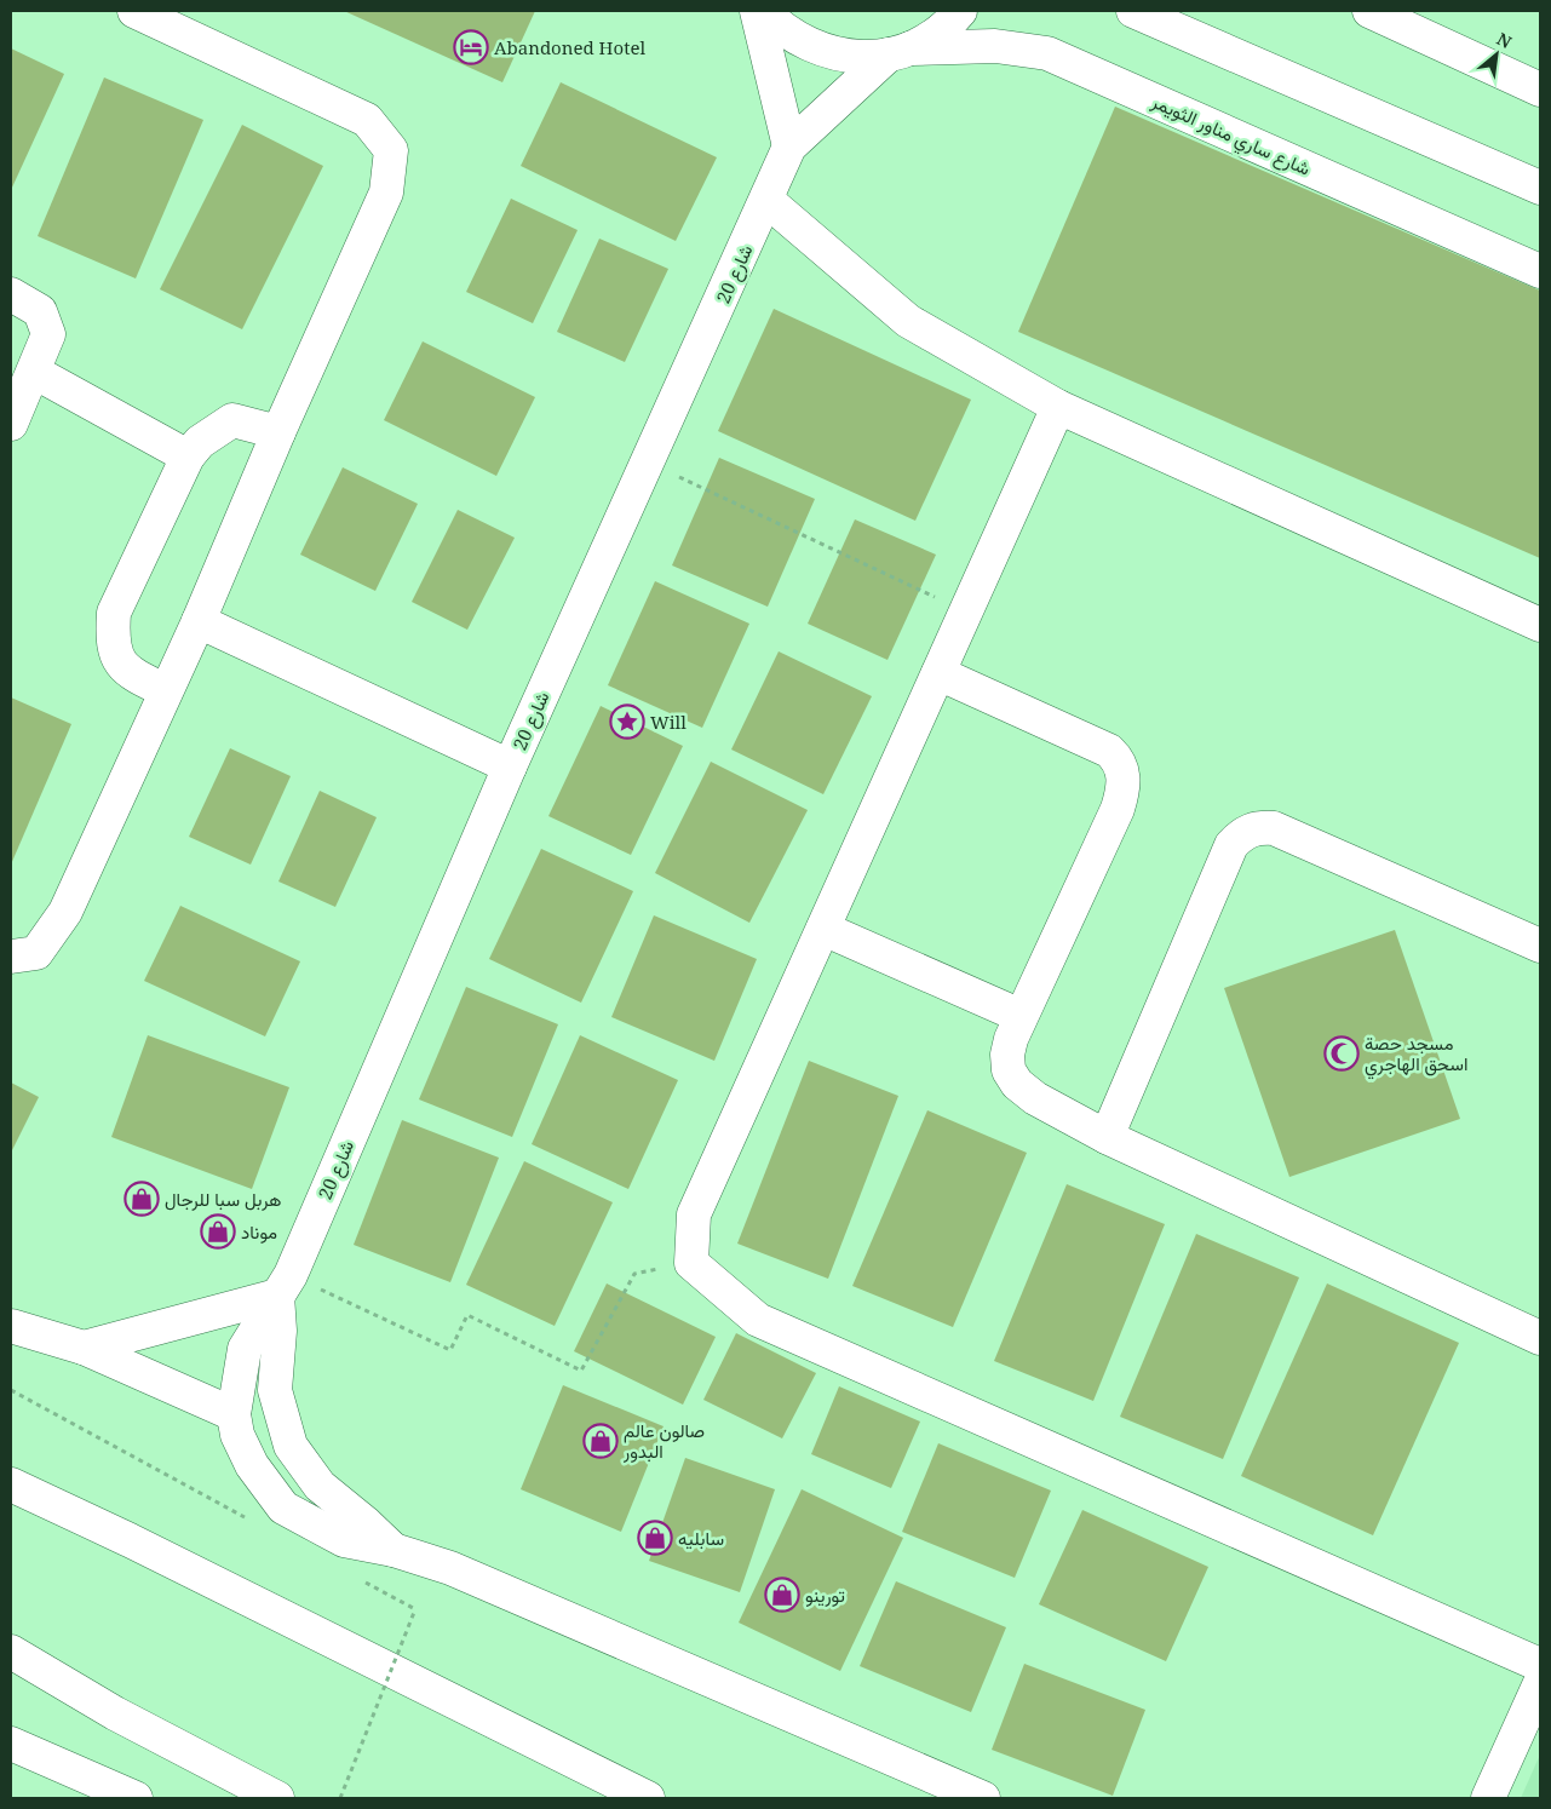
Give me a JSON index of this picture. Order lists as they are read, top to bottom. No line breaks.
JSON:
{"streets":{"main road":["شارع ساري مناور الثويمر","شارع 20"]},"crossings":[["شارع ساري مناور الثويمر","شارع 20"]],"places":{"hotel":["Abandoned Hotel"],"place":["Will"],"mosque":["مسجد حصة اسحق الهاجري"],"shop":["هربل سبا للرجال","موناد","صالون عالم البدور","سابليه","تورينو"]},"north":"top right"}
